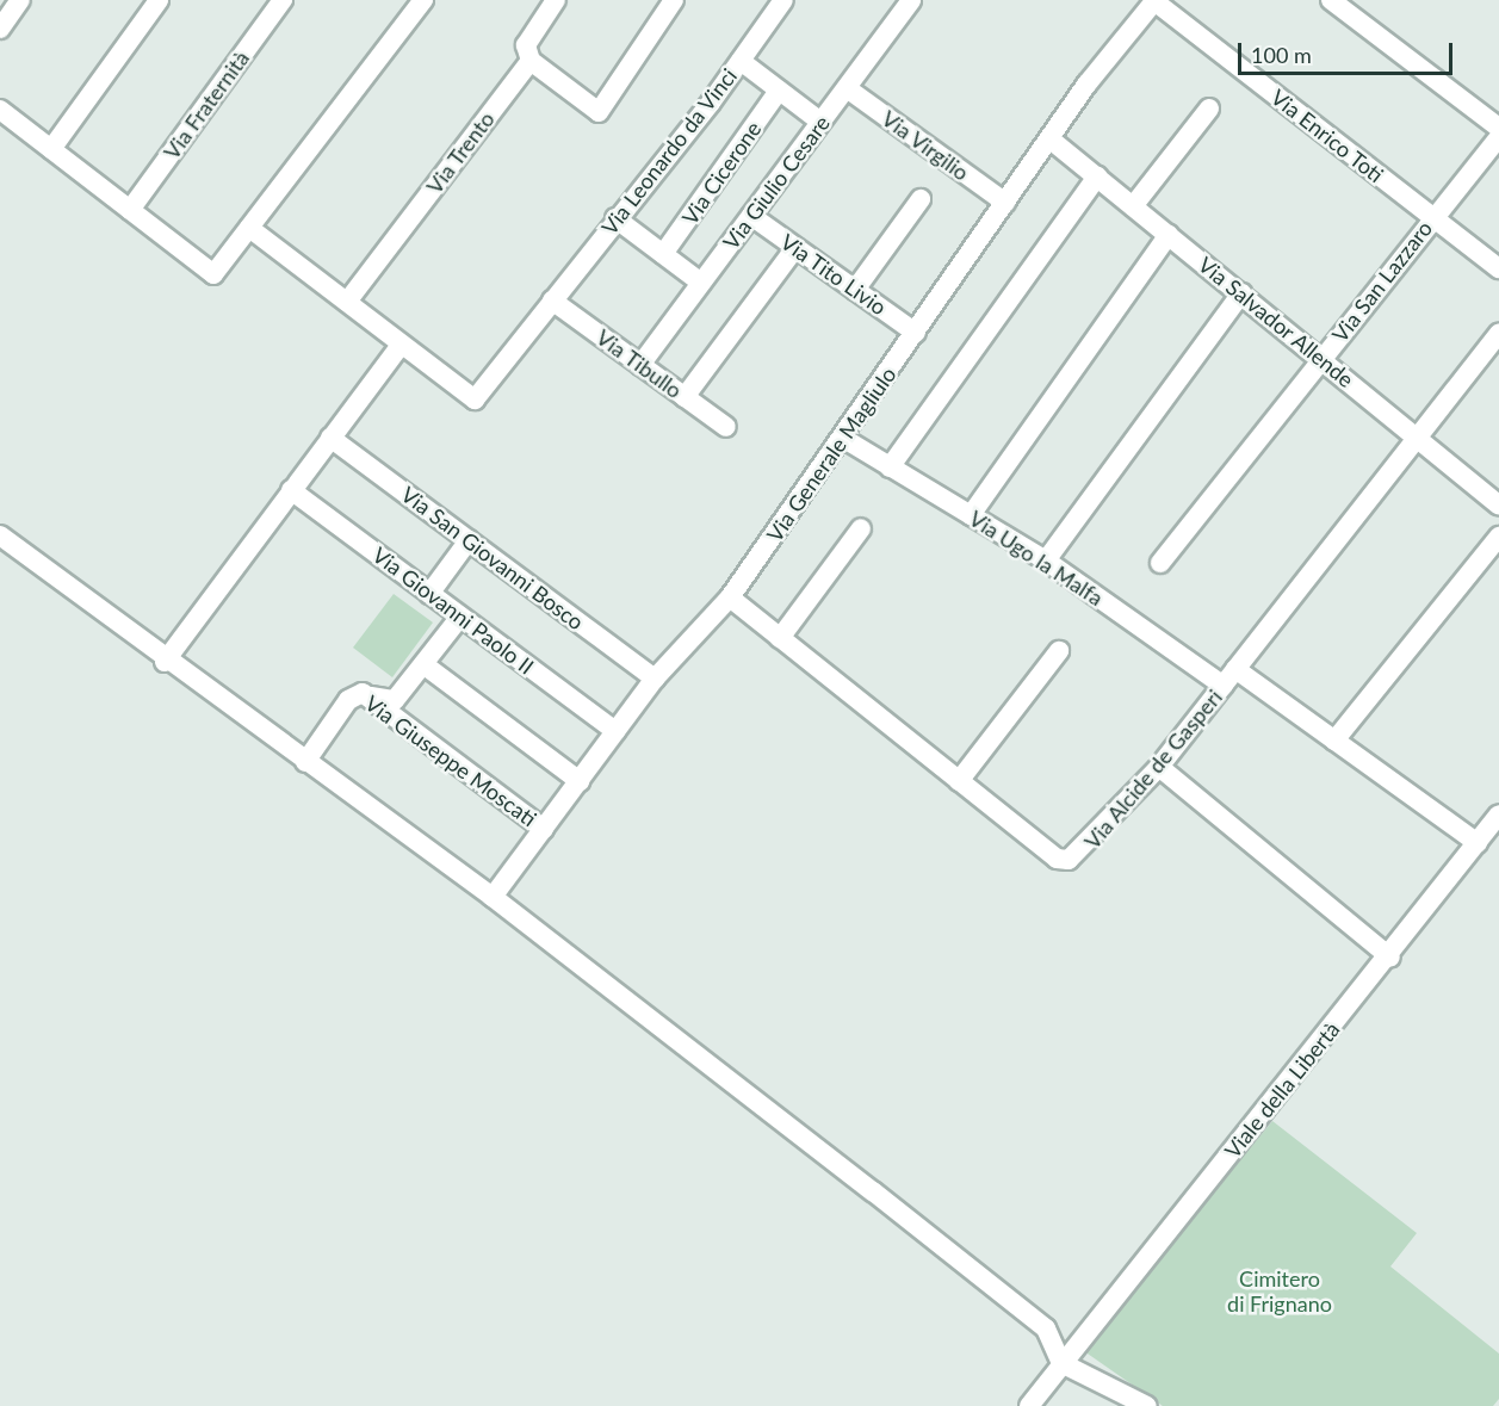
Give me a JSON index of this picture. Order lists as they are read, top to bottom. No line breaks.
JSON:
{"streets":{"street":["Via Fraternità","Via Enrico Toti","Via Virgilio","Via Leonardo da Vinci","Via Trento","Via Cicerone","Via Giulio Cesare","Via Tito Livio","Via San Lazzaro","Via Salvador Allende","Via Tibullo","Via Generale Magliulo","Via San Giovanni Bosco","Via Ugo la Malfa","Via Giovanni Paolo II","Via Giuseppe Moscati","Via Alcide de Gasperi","Viale della Libertà"]},"crossings":[["Via Enrico Toti","Via San Lazzaro"],["Via Enrico Toti","Via Generale Magliulo"],["Via Virgilio","Via Giulio Cesare"],["Via Virgilio","Via Generale Magliulo"],["Via Leonardo da Vinci","Via Tibullo"],["Via Giulio Cesare","Via Tito Livio"],["Via Giulio Cesare","Via Tibullo"],["Via Tito Livio","Via Generale Magliulo"],["Via San Lazzaro","Via Salvador Allende"],["Via Salvador Allende","Via Generale Magliulo"],["Via Salvador Allende","Via Alcide de Gasperi"],["Via Generale Magliulo","Via San Giovanni Bosco"],["Via Generale Magliulo","Via Ugo la Malfa"],["Via Generale Magliulo","Via Giovanni Paolo II"],["Via Generale Magliulo","Via Giuseppe Moscati"],["Via Generale Magliulo","Via Alcide de Gasperi"],["Via Ugo la Malfa","Via Alcide de Gasperi"]],"parks":["Cimitero di Frignano"],"scale_bar":"100 m"}
